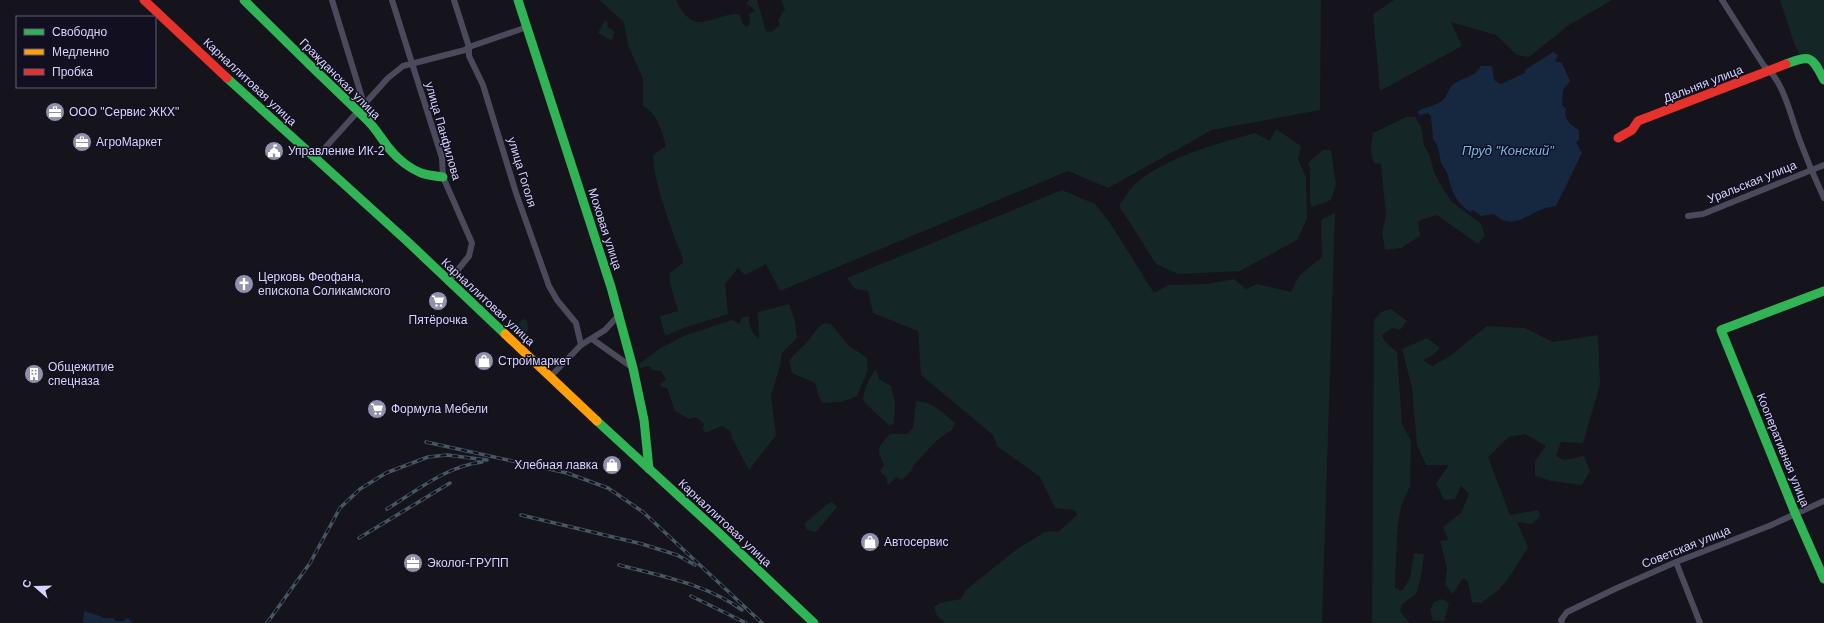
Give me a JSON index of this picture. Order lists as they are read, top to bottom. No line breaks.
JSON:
{"streets":{"street":["Гражданская улица","Карналлитовая улица","Дальняя улица","улица Панфилова","улица Гоголя","Уральская улица","Моховая улица","Кооперативная улица","Советская улица"]},"crossings":[["Гражданская улица","улица Панфилова"],["Карналлитовая улица","улица Панфилова"],["Карналлитовая улица","Моховая улица"],["Кооперативная улица","Советская улица"]],"water":["Пруд \"Конский\""],"places":{"office":["ООО \"Сервис ЖКХ\"","АгроМаркет","Эколог-ГРУПП"],"public building":["Управление ИК-2"],"church":["Церковь Феофана, епископа Соликамского"],"supermarket":["Пятёрочка","Формула Мебели"],"shop":["Строймаркет","Хлебная лавка","Автосервис"],"building":["Общежитие спецназа"]},"legend":["Свободно","Медленно","Пробка"],"north":"left"}
